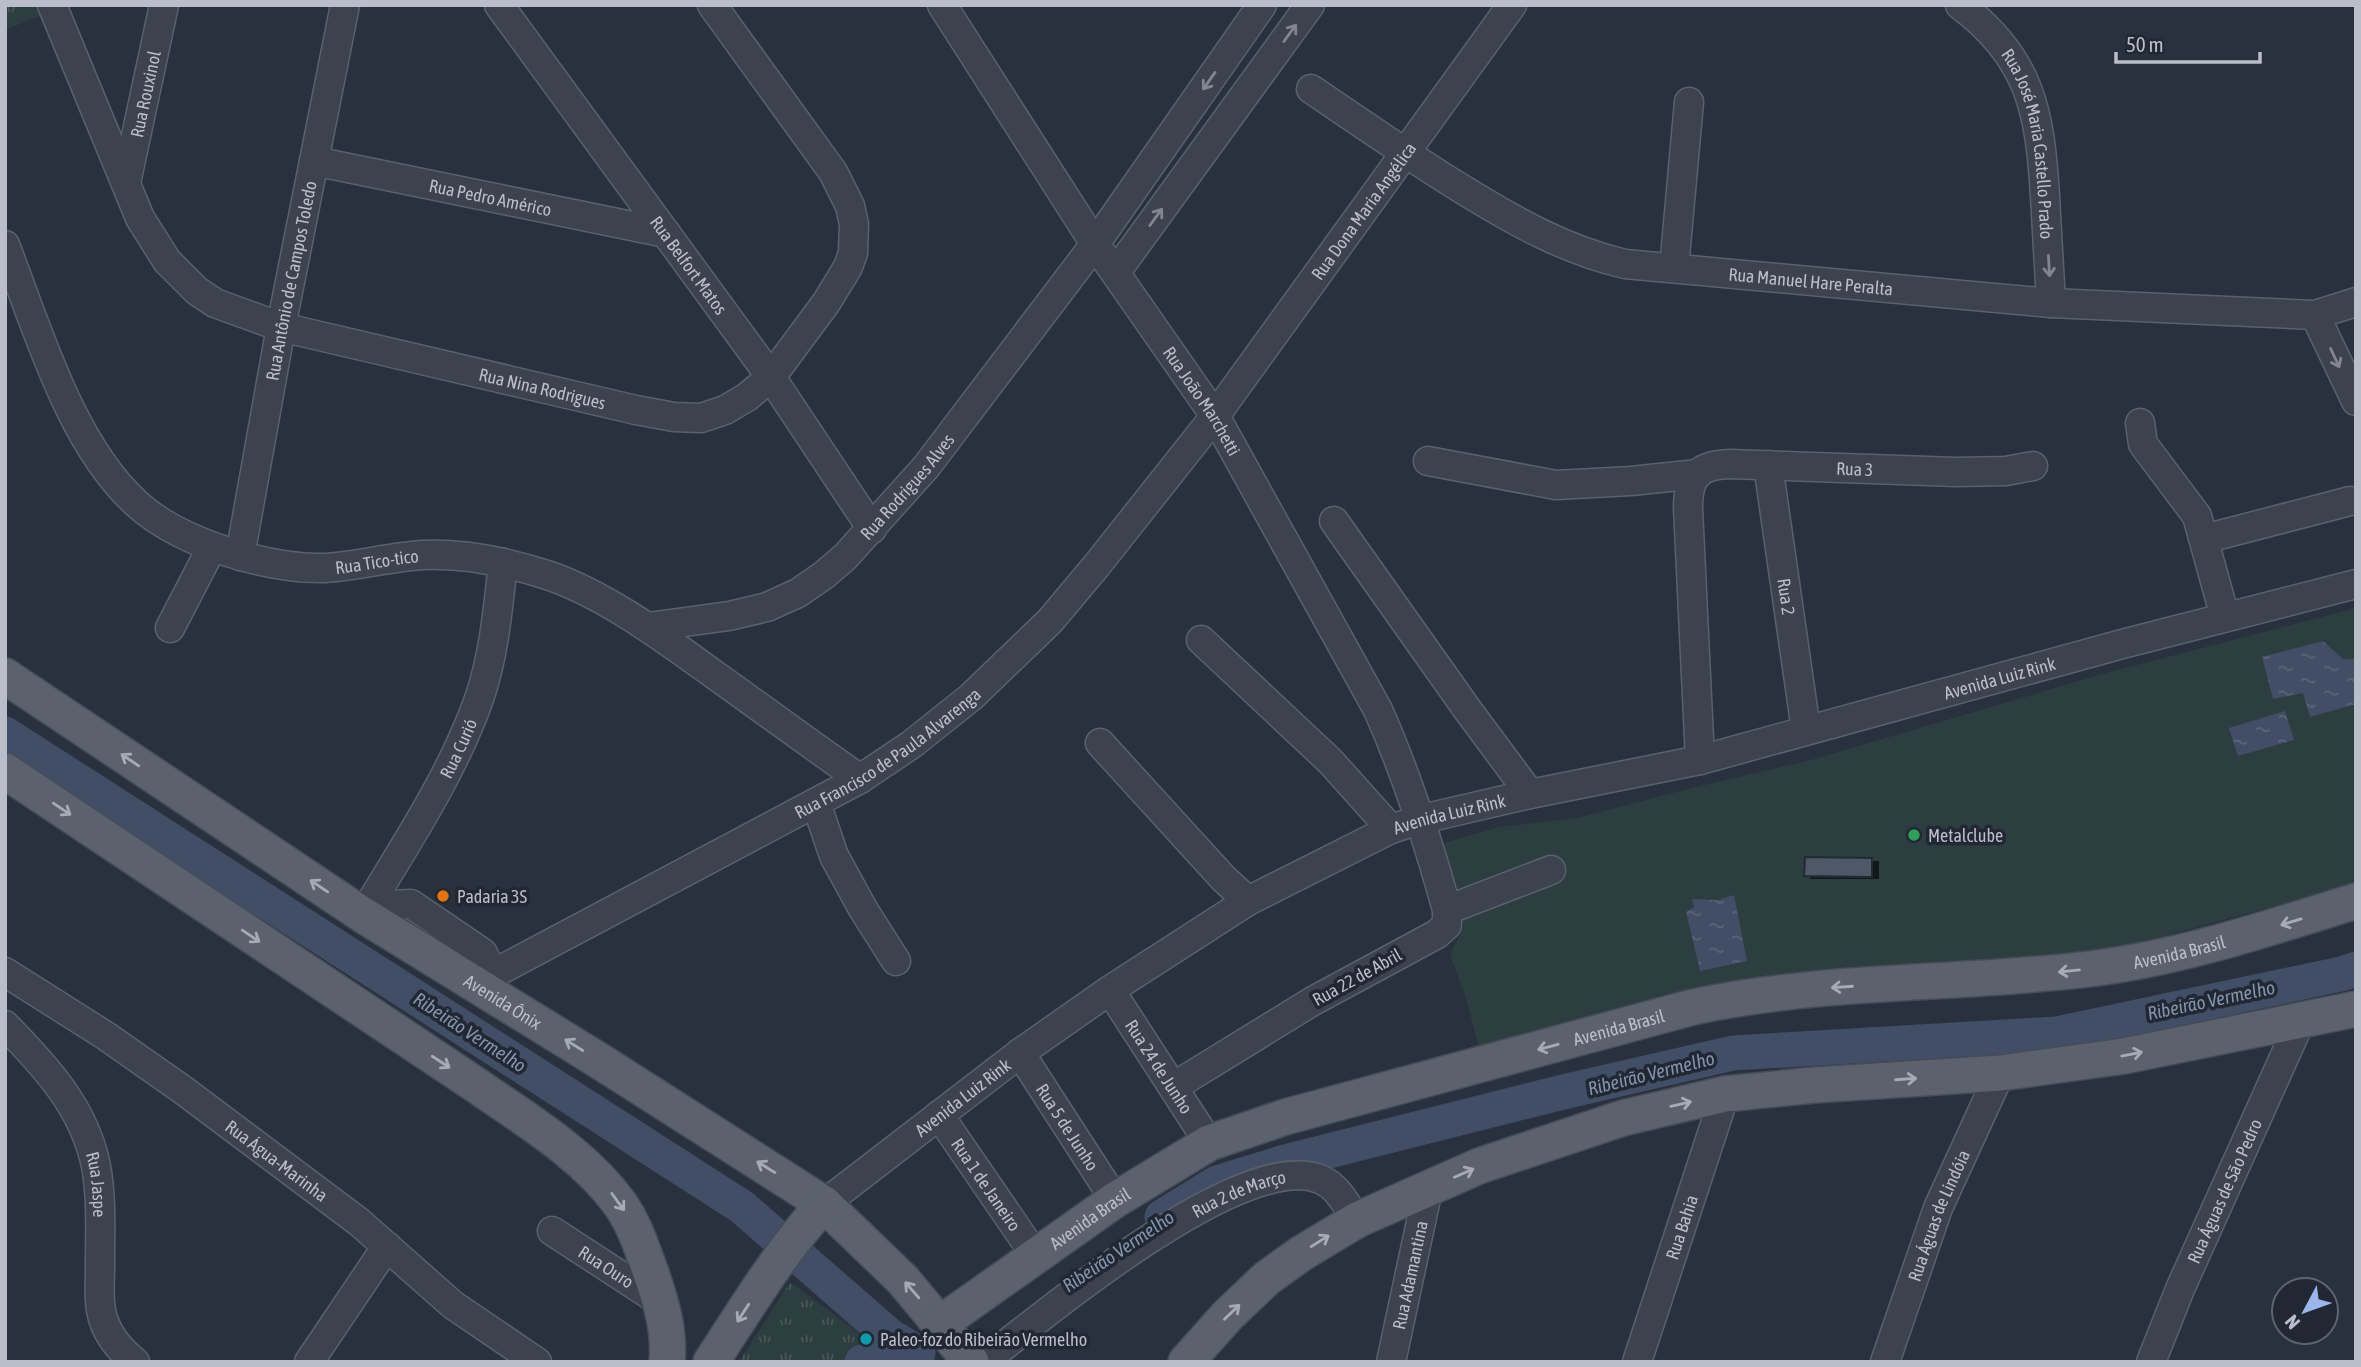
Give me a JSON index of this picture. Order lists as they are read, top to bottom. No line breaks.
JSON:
{"streets":{"main road":["Avenida Luiz Rink","Avenida Brasil","Avenida Ônix"],"street":["Rua Rouxinol","Rua José Maria Castello Prado","Rua Pedro Américo","Rua Dona Maria Angélica","Rua Belfort Matos","Rua Antônio de Campos Toledo","Rua Manuel Hare Peralta","Rua Nina Rodrigues","Rua João Marchetti","Rua 3","Rua Rodrigues Alves","Rua Tico-tico","Rua 2","Rua Curió","Rua Francisco de Paula Alvarenga","Rua 22 de Abril","Rua 24 de Junho","Rua 5 de Junho","Rua Água-Marinha","Rua Jaspe","Rua 1 de Janeiro","Rua Águas de São Pedro","Rua 2 de Março","Rua Águas de Lindóia","Rua Bahia","Rua Ouro","Rua Adamantina"]},"crossings":[["Rua Rouxinol","Rua Nina Rodrigues"],["Rua José Maria Castello Prado","Rua Manuel Hare Peralta"],["Rua Pedro Américo","Rua Belfort Matos"],["Rua Pedro Américo","Rua Antônio de Campos Toledo"],["Rua Dona Maria Angélica","Rua Manuel Hare Peralta"],["Rua Dona Maria Angélica","Rua João Marchetti"],["Rua Dona Maria Angélica","Rua Francisco de Paula Alvarenga"],["Rua Belfort Matos","Rua Nina Rodrigues"],["Rua Belfort Matos","Rua Rodrigues Alves"],["Rua Antônio de Campos Toledo","Rua Nina Rodrigues"],["Rua Antônio de Campos Toledo","Rua Tico-tico"],["Rua João Marchetti","Rua Rodrigues Alves"],["Rua João Marchetti","Avenida Luiz Rink"],["Rua João Marchetti","Rua Francisco de Paula Alvarenga"],["Rua 3","Rua 2"],["Rua Rodrigues Alves","Rua Tico-tico"],["Rua Tico-tico","Rua Curió"],["Rua Tico-tico","Rua Francisco de Paula Alvarenga"],["Rua 2","Avenida Luiz Rink"],["Avenida Luiz Rink","Avenida Ônix"],["Avenida Luiz Rink","Rua 24 de Junho"],["Avenida Luiz Rink","Rua 5 de Junho"],["Avenida Luiz Rink","Rua 1 de Janeiro"],["Rua Curió","Avenida Ônix"],["Rua Francisco de Paula Alvarenga","Avenida Ônix"],["Avenida Brasil","Avenida Ônix"],["Avenida Brasil","Rua 24 de Junho"],["Avenida Brasil","Rua 5 de Junho"],["Avenida Brasil","Rua 1 de Janeiro"],["Rua 22 de Abril","Rua 24 de Junho"]],"one_way":["Rua José Maria Castello Prado"],"water":["Ribeirão Vermelho"],"places":["Metalclube","Padaria 3S","Paleo-foz do Ribeirão Vermelho"],"scale_bar":"50 m","north":"bottom left"}
